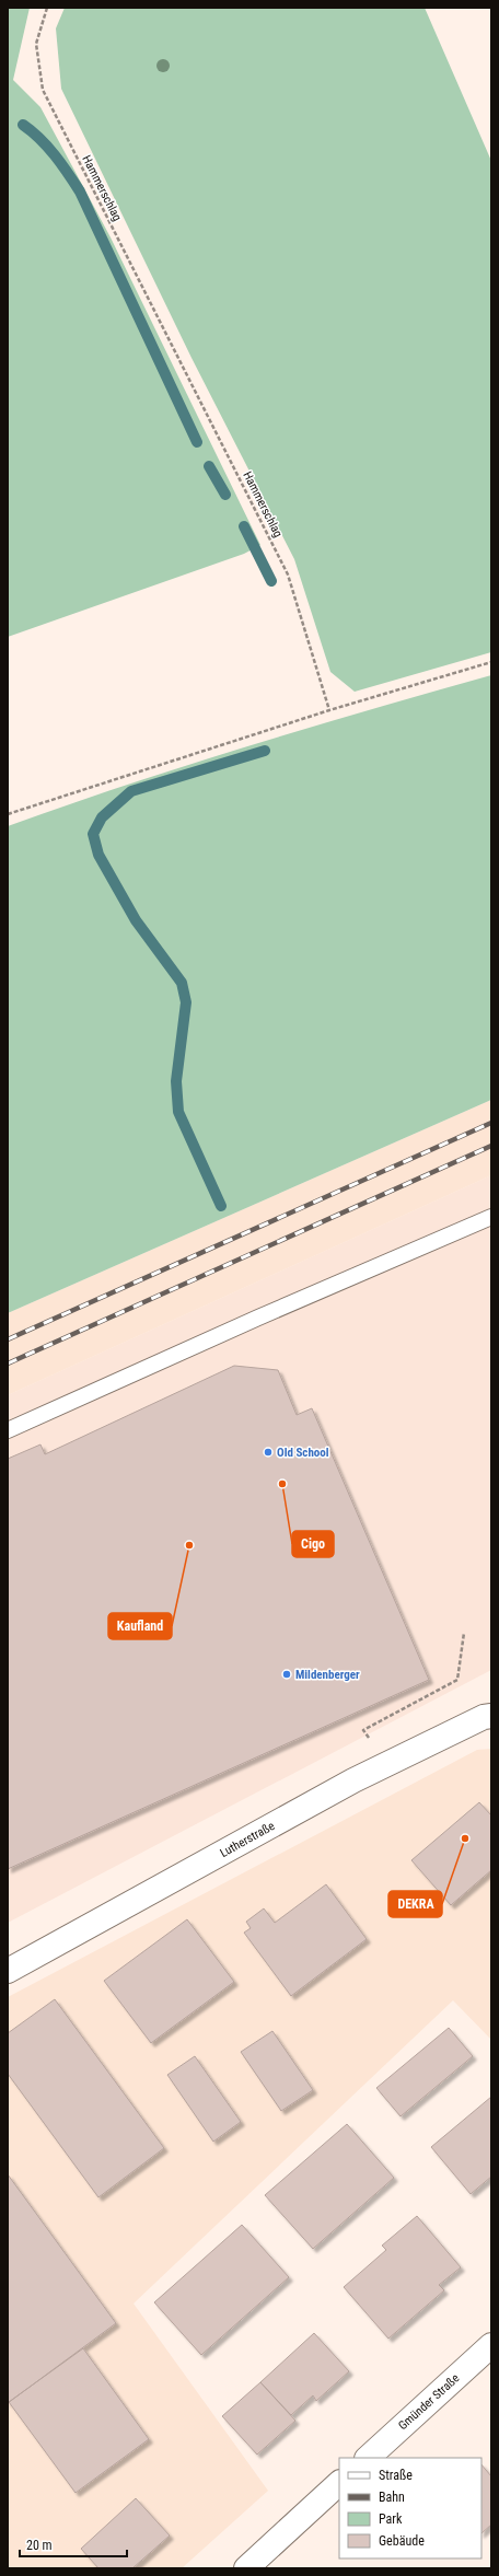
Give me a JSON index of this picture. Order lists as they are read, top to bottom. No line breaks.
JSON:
{"streets":{"street":["Lutherstraße","Gmünder Straße"],"path":["Hammerschlag"]},"places":["Old School","Cigo","Kaufland","Mildenberger","DEKRA"],"legend":["Straße","Bahn","Park","Gebäude"],"scale_bar":"20 m"}
